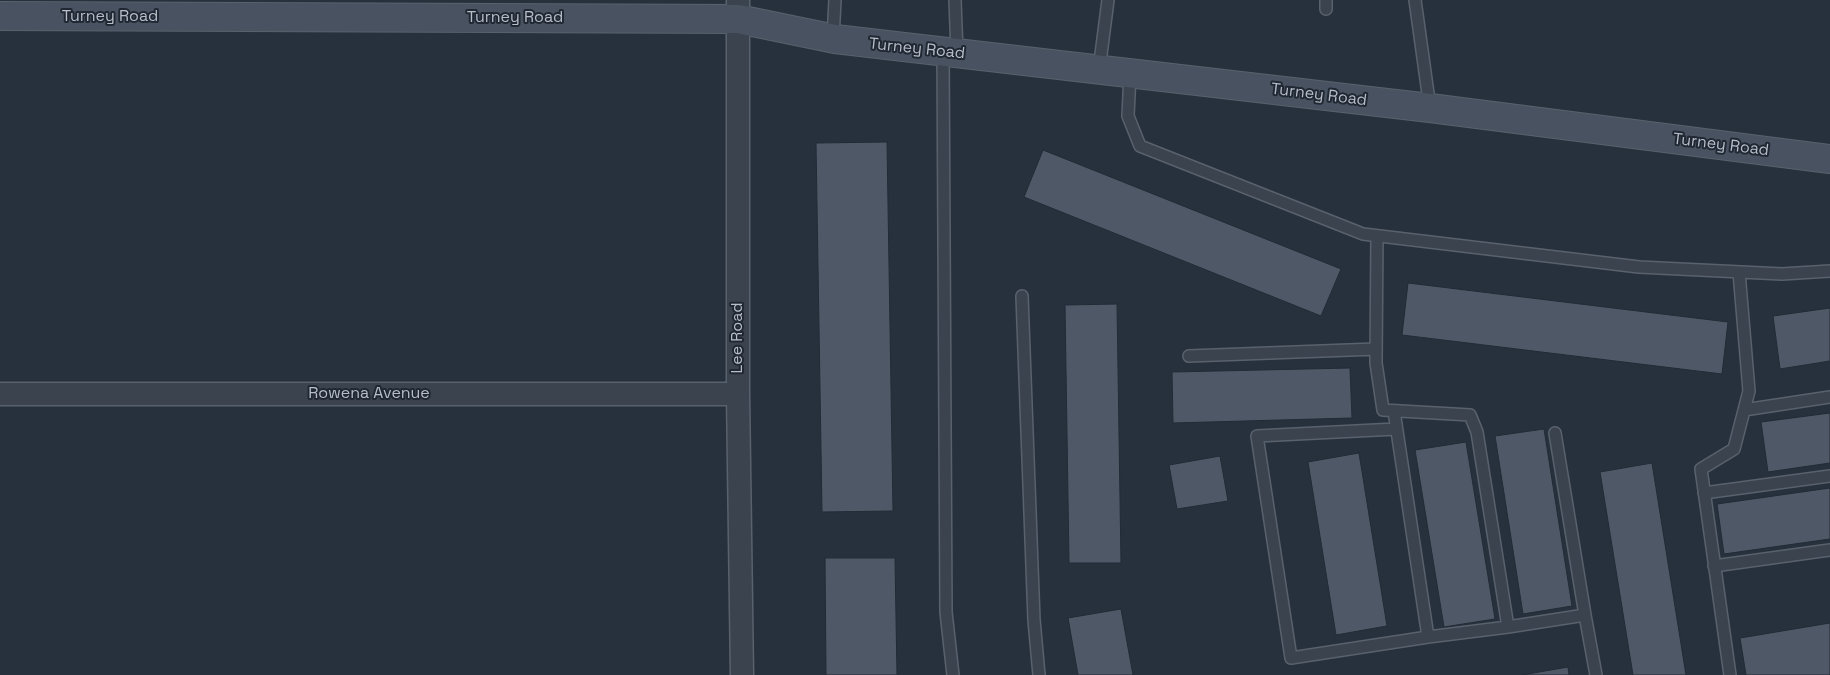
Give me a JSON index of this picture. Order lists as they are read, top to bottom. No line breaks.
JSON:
{"streets":{"street":["Turney Road","Lee Road","Rowena Avenue"]},"crossings":[["Turney Road","Lee Road"],["Lee Road","Rowena Avenue"]]}
